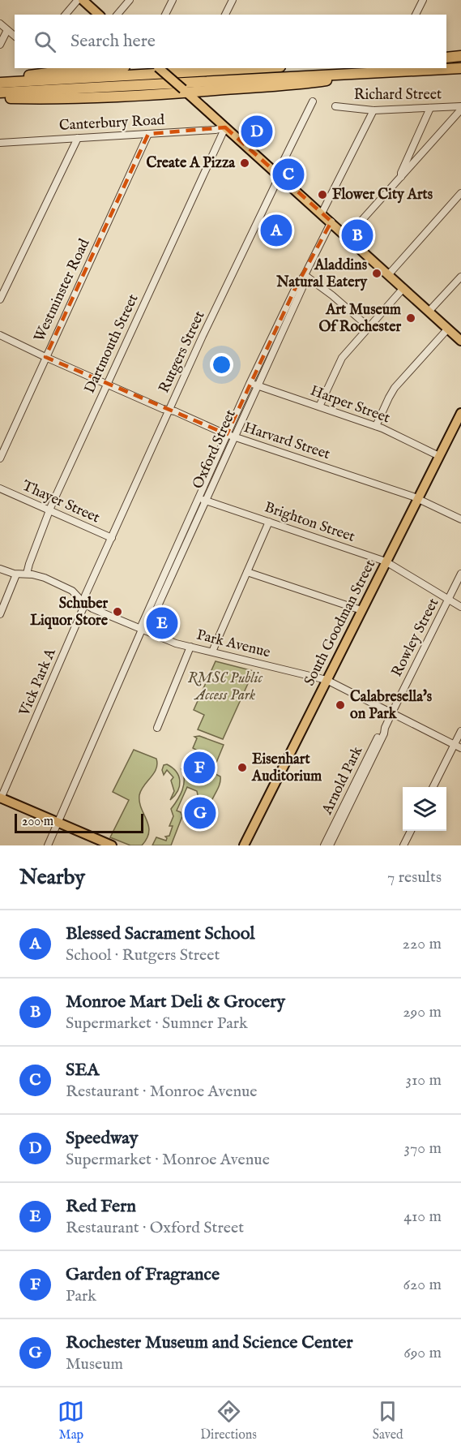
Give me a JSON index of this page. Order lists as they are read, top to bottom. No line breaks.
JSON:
{"streets":{"main road":["South Goodman Street"],"street":["Richard Street","Canterbury Road","Westminster Road","Dartmouth Street","Rutgers Street","Harper Street","Harvard Street","Oxford Street","Thayer Street","Brighton Street","Rowley Street","Park Avenue","Vick Park A","Arnold Park"]},"crossings":[["Canterbury Road","Westminster Road"],["Canterbury Road","Dartmouth Street"],["Westminster Road","Harvard Street"],["Dartmouth Street","Harvard Street"],["Dartmouth Street","Thayer Street"],["Dartmouth Street","Park Avenue"],["Rutgers Street","Harvard Street"],["Rutgers Street","Thayer Street"],["Rutgers Street","Park Avenue"],["Rutgers Street","Vick Park A"],["Harper Street","Oxford Street"],["Harper Street","South Goodman Street"],["Harvard Street","Oxford Street"],["Harvard Street","South Goodman Street"],["Oxford Street","Brighton Street"],["Oxford Street","Park Avenue"],["Brighton Street","South Goodman Street"],["Brighton Street","Rowley Street"],["South Goodman Street","Park Avenue"],["Rowley Street","Park Avenue"],["Rowley Street","Arnold Park"],["Park Avenue","Vick Park A"],["Park Avenue","Arnold Park"]],"parks":["RMSC Public Access Park"],"places":["Create A Pizza","Flower City Arts","Aladdins Natural Eatery","Art Museum Of Rochester","Schuber Liquor Store","Calabresella's on Park","Eisenhart Auditorium"],"scale_bar":"200 m","page":{"search":"Search here","pins":["D","C","A","B","E","F","G"],"scale":"200 m","heading":["Nearby","7 results"],"list":[{"mark":"A","name":"Blessed Sacrament School","note":"School · Rutgers Street","value":"220 m"},{"mark":"B","name":"Monroe Mart Deli & Grocery","note":"Supermarket · Sumner Park","value":"290 m"},{"mark":"C","name":"SEA","note":"Restaurant · Monroe Avenue","value":"310 m"},{"mark":"D","name":"Speedway","note":"Supermarket · Monroe Avenue","value":"370 m"},{"mark":"E","name":"Red Fern","note":"Restaurant · Oxford Street","value":"410 m"},{"mark":"F","name":"Garden of Fragrance","note":"Park","value":"620 m"},{"mark":"G","name":"Rochester Museum and Science Center","note":"Museum","value":"690 m"}],"nav":["Map","Directions","Saved"]}}
